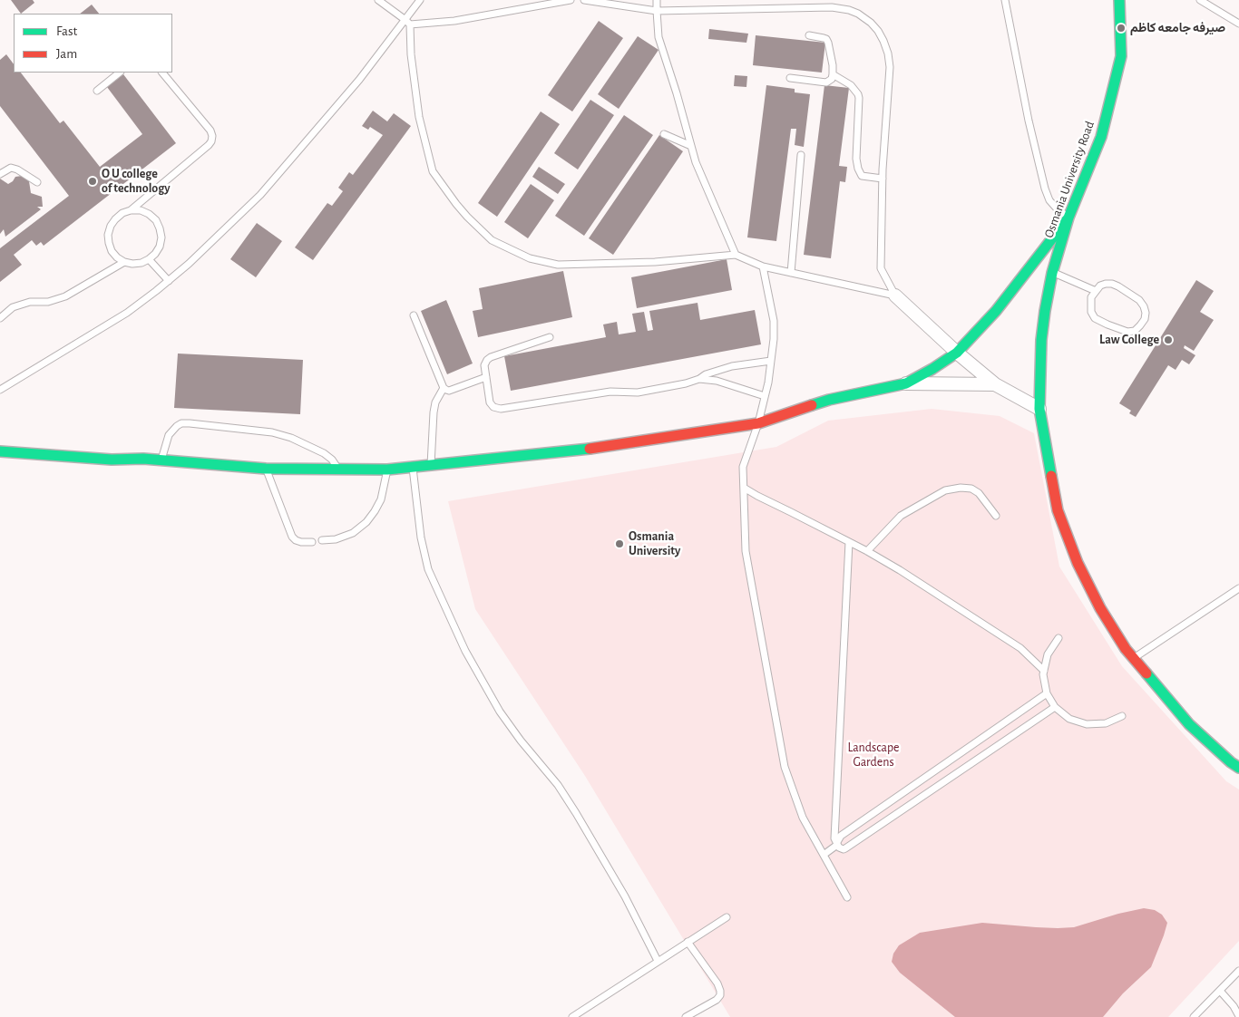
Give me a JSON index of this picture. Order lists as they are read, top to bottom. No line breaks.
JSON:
{"streets":{"street":["Osmania University Road"]},"parks":["Landscape Gardens"],"places":["صيرفه جامعه كاظم","O U college of technology","Law College","Osmania University"],"legend":["Fast","Jam"]}
